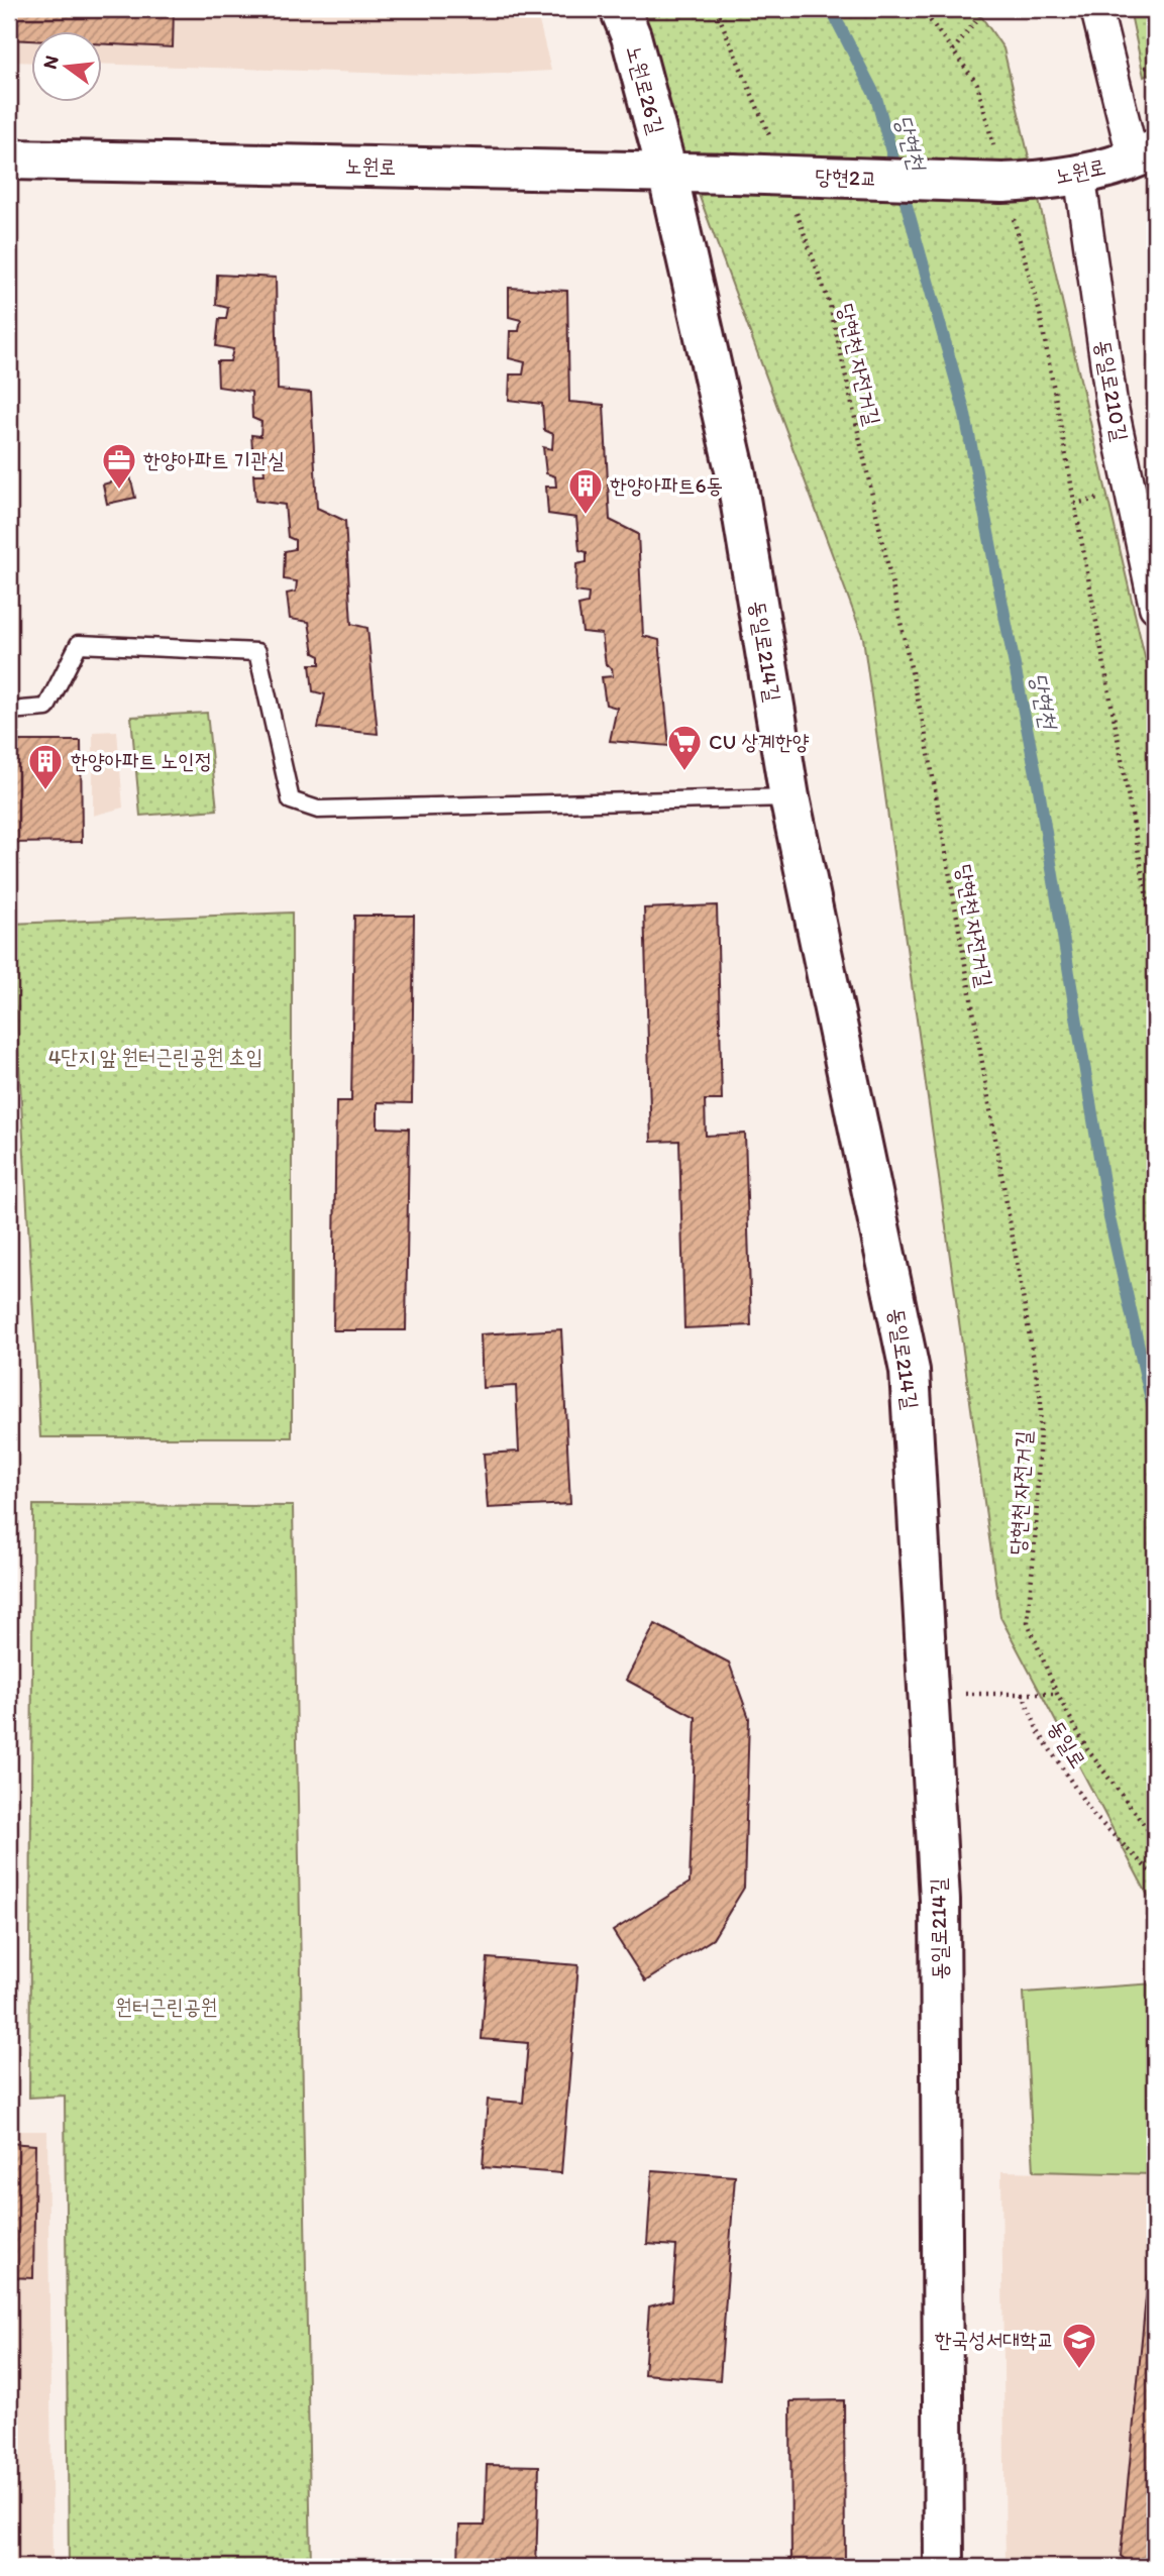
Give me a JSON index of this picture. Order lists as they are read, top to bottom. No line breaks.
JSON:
{"streets":{"main road":["노원로26길","노원로","당현2교","동일로214길"],"street":["동일로210길"],"path":["당현천 자전거길","동일로"]},"crossings":[["노원로26길","노원로"],["노원로26길","동일로214길"],["노원로","당현2교"],["노원로","동일로210길"],["노원로","동일로214길"]],"water":["당현천"],"parks":["4단지 앞 원터근린공원 초입","원터근린공원"],"places":{"office":["한양아파트 기관실"],"building":["한양아파트6동","한양아파트 노인정"],"supermarket":["CU 상계한양"],"school or university":["한국성서대학교"]},"north":"left"}
